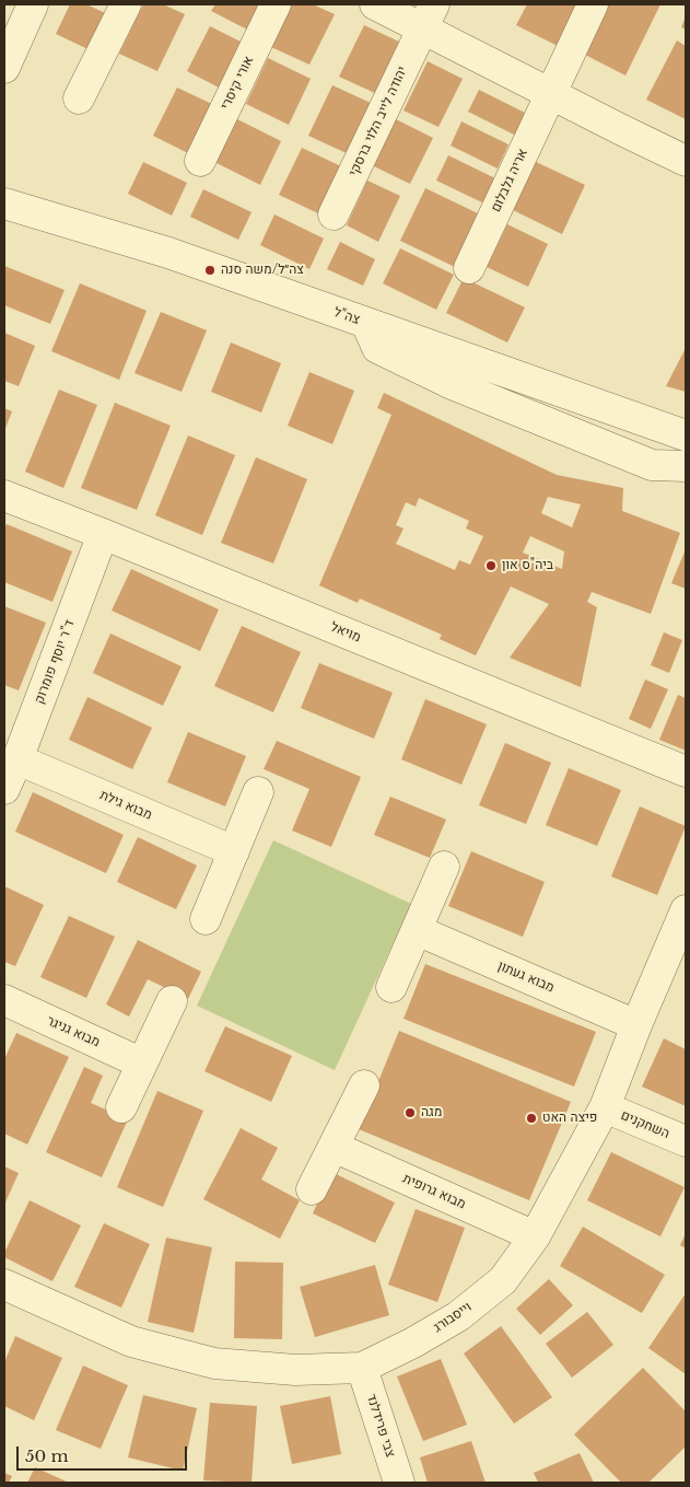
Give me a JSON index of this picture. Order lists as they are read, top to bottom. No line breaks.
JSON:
{"streets":{"street":["אורי קיסרי","יהודה לייב הלוי ברסקי","אריה גלבלום","צה\"ל","מויאל","ד\"ר יוסף פומרוק","מבוא גילת","מבוא געתון","מבוא גניגר","השחקנים","מבוא גרופית","וייסבורג","צבי פרידלנד"]},"crossings":[["מויאל","ד\"ר יוסף פומרוק"],["ד\"ר יוסף פומרוק","מבוא גילת"],["מבוא געתון","וייסבורג"],["השחקנים","וייסבורג"],["מבוא גרופית","וייסבורג"],["וייסבורג","צבי פרידלנד"]],"places":["צה״ל/משה סנה","ביה\"ס און","מגה","פיצה האט"],"scale_bar":"50 m"}
